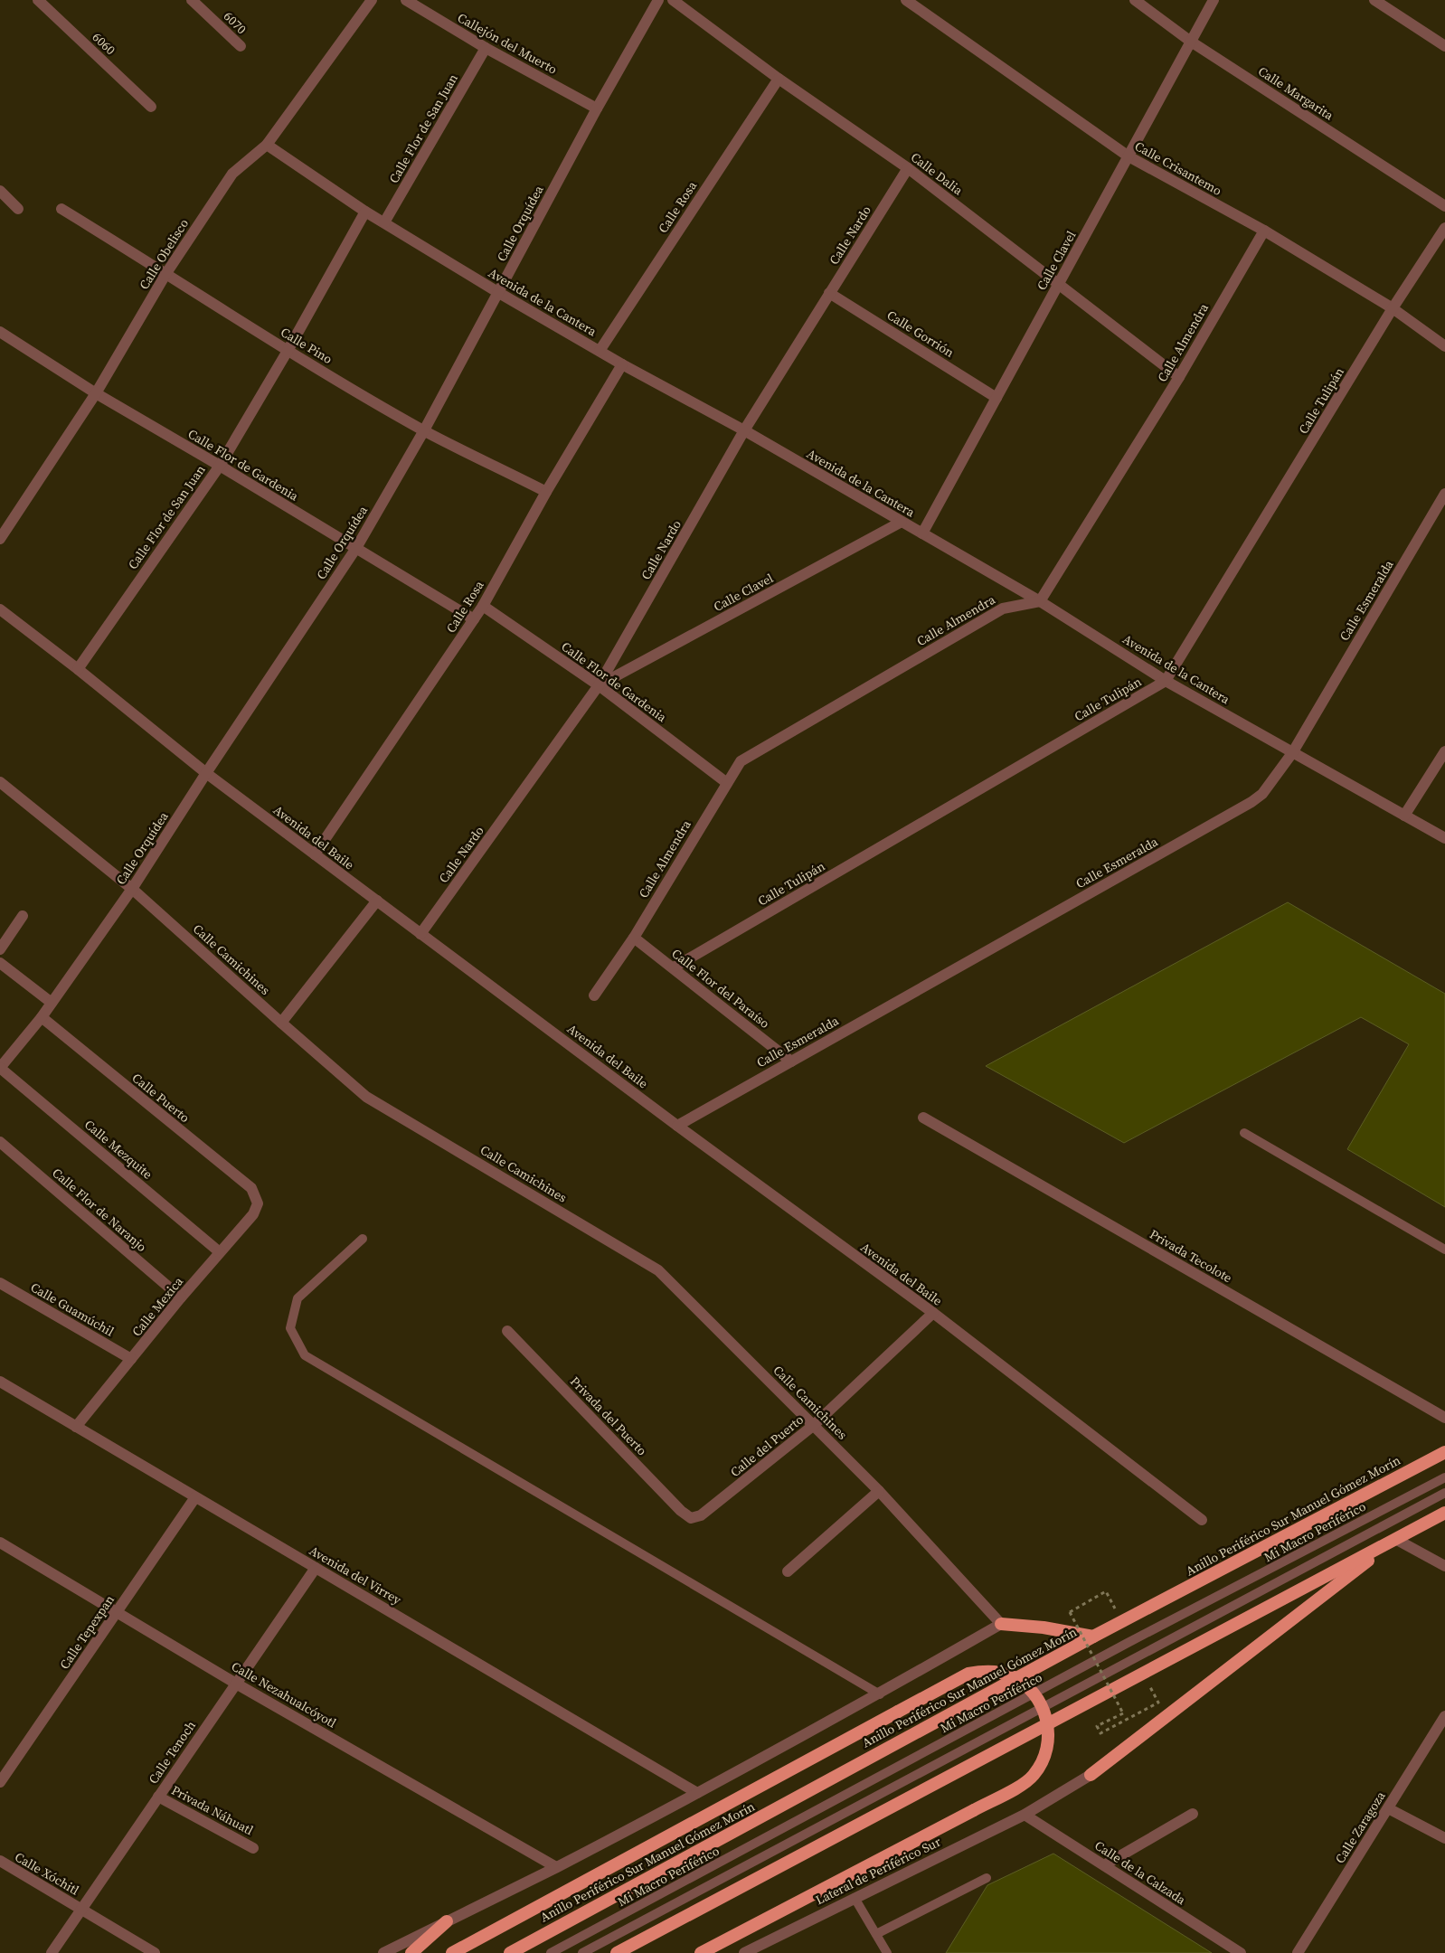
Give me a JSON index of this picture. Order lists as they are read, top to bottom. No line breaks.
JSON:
{"streets":{"highway":["Anillo Periférico Sur Manuel Gómez Morín"],"street":["6070","6060","Callejón del Muerto","Calle Margarita","Calle Flor de San Juan","Calle Crisantemo","Calle Dalia","Calle Rosa","Calle Orquídea","Calle Nardo","Calle Obelisco","Calle Clavel","Avenida de la Cantera","Calle Gorrión","Calle Almendra","Calle Pino","Calle Tulipán","Calle Flor de Gardenia","Calle Esmeralda","Avenida del Baile","Calle Camichines","Calle Flor del Paraíso","Calle Puerto","Calle Mezquite","Calle Flor de Naranjo","Privada Tecolote","Calle Mexica","Calle Guamúchil","Privada del Puerto","Calle del Puerto","Avenida del Virrey","Calle Tepexpan","Calle Nezahualcóyotl","Calle Tenoch","Privada Náhuatl","Calle Zaragoza","Lateral de Periférico Sur","Calle de la Calzada","Calle Xóchitl"],"lane":["Mi Macro Periférico"]},"crossings":[["Callejón del Muerto","Calle Flor de San Juan"],["Callejón del Muerto","Calle Orquídea"],["Calle Margarita","Calle Clavel"],["Calle Flor de San Juan","Avenida de la Cantera"],["Calle Flor de San Juan","Calle Pino"],["Calle Flor de San Juan","Calle Flor de Gardenia"],["Calle Flor de San Juan","Avenida del Baile"],["Calle Crisantemo","Calle Clavel"],["Calle Crisantemo","Calle Almendra"],["Calle Crisantemo","Calle Tulipán"],["Calle Dalia","Calle Rosa"],["Calle Dalia","Calle Nardo"],["Calle Dalia","Calle Clavel"],["Calle Dalia","Calle Almendra"],["Calle Rosa","Avenida de la Cantera"],["Calle Rosa","Calle Pino"],["Calle Rosa","Calle Flor de Gardenia"],["Calle Rosa","Avenida del Baile"],["Calle Orquídea","Avenida de la Cantera"],["Calle Orquídea","Calle Pino"],["Calle Orquídea","Calle Flor de Gardenia"],["Calle Orquídea","Avenida del Baile"],["Calle Orquídea","Calle Camichines"],["Calle Orquídea","Calle Puerto"],["Calle Orquídea","Calle Mezquite"],["Calle Nardo","Calle Clavel"],["Calle Nardo","Avenida de la Cantera"],["Calle Nardo","Calle Gorrión"],["Calle Nardo","Calle Flor de Gardenia"],["Calle Nardo","Avenida del Baile"],["Calle Obelisco","Avenida de la Cantera"],["Calle Obelisco","Calle Pino"],["Calle Obelisco","Calle Flor de Gardenia"],["Calle Clavel","Avenida de la Cantera"],["Calle Clavel","Calle Gorrión"],["Calle Clavel","Calle Flor de Gardenia"],["Avenida de la Cantera","Calle Almendra"],["Avenida de la Cantera","Calle Tulipán"],["Avenida de la Cantera","Calle Esmeralda"],["Calle Almendra","Calle Flor de Gardenia"],["Calle Almendra","Calle Flor del Paraíso"],["Calle Tulipán","Calle Flor del Paraíso"],["Calle Esmeralda","Avenida del Baile"],["Calle Esmeralda","Calle Flor del Paraíso"],["Avenida del Baile","Calle del Puerto"],["Calle Camichines","Calle del Puerto"],["Calle Puerto","Calle Mexica"],["Calle Mezquite","Calle Mexica"],["Calle Flor de Naranjo","Calle Mexica"],["Calle Mexica","Calle Guamúchil"],["Calle Mexica","Avenida del Virrey"],["Privada del Puerto","Calle del Puerto"],["Avenida del Virrey","Calle Tepexpan"],["Avenida del Virrey","Calle Tenoch"],["Calle Tepexpan","Calle Nezahualcóyotl"],["Calle Nezahualcóyotl","Calle Tenoch"],["Calle Tenoch","Privada Náhuatl"],["Calle Tenoch","Calle Xóchitl"],["Lateral de Periférico Sur","Calle de la Calzada"]]}
